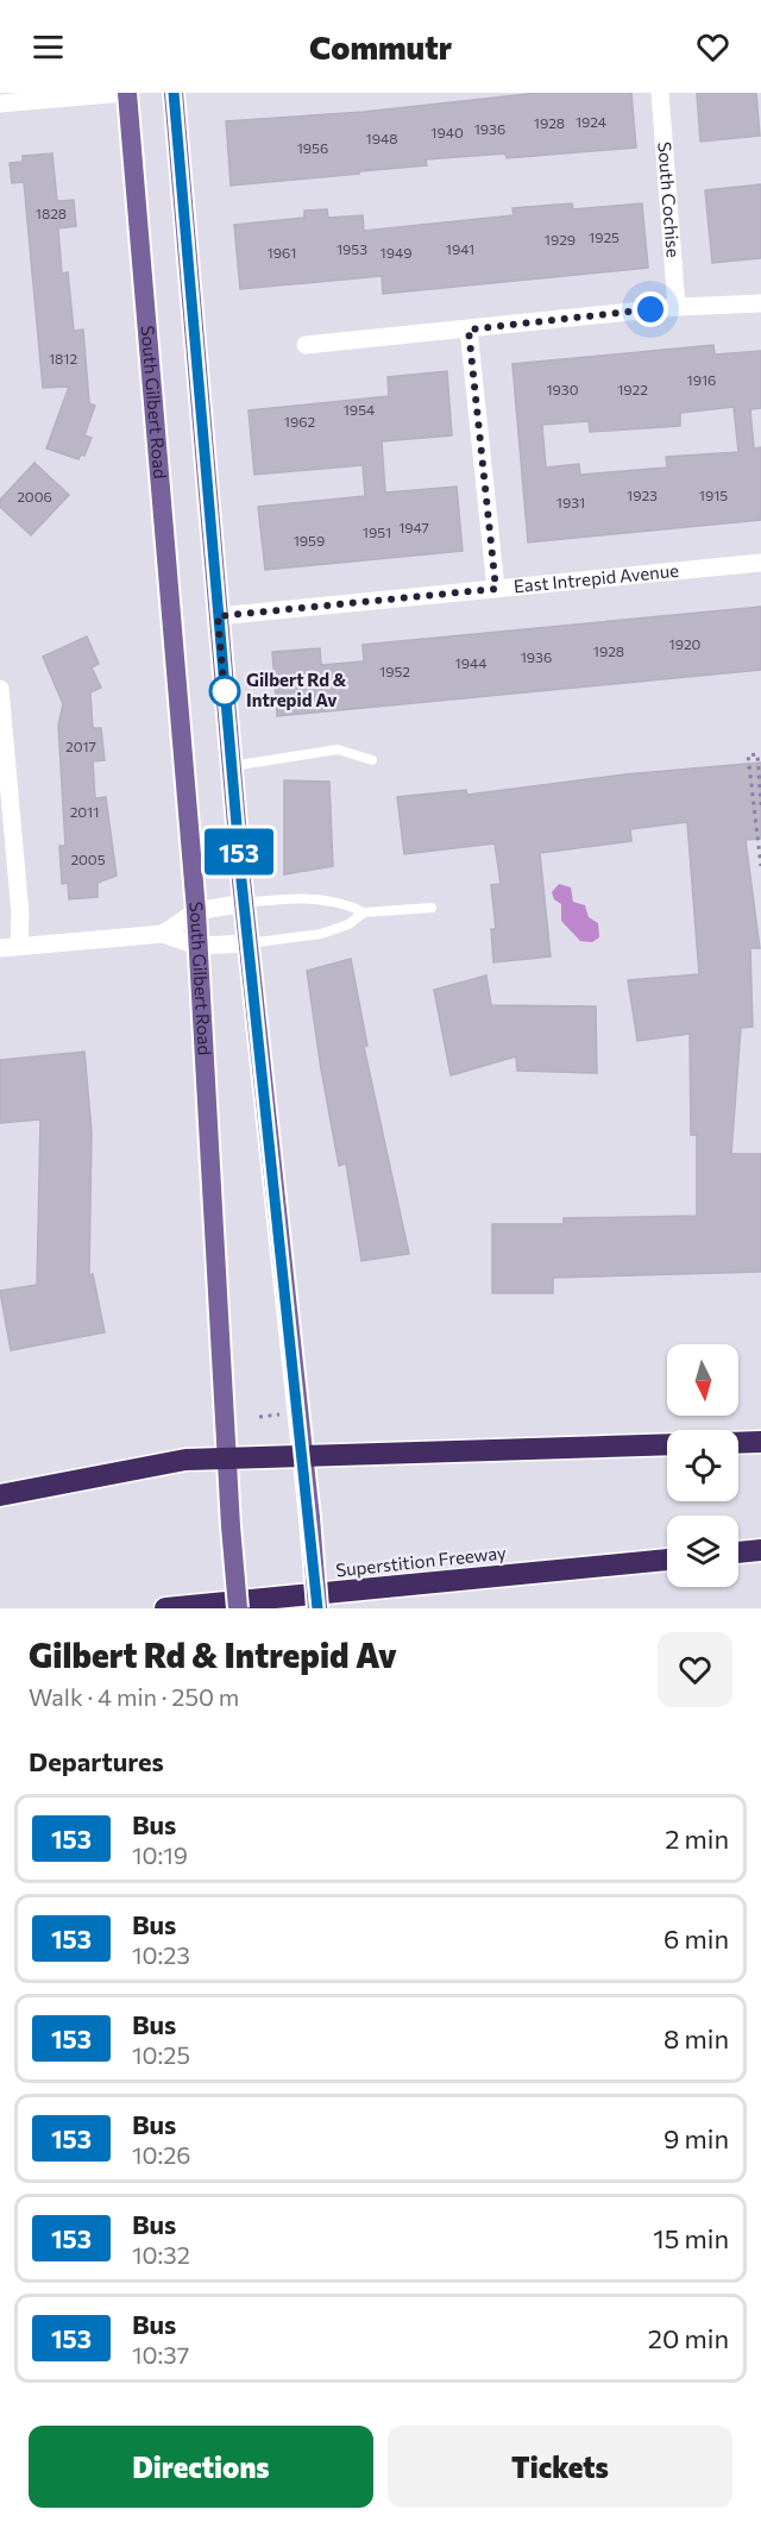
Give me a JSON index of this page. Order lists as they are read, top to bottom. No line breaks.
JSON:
{"streets":{"highway":["Superstition Freeway"],"main road":["South Gilbert Road"],"street":["South Cochise","East Intrepid Avenue"]},"places":["Gilbert Rd & Intrepid Av"],"lines":["bus line 153"],"house_numbers":["1924","1928","1936","1940","1948","1956","1828","1925","1929","1953","1941","1961","1949","1812","1916","1930","1922","1954","1962","1923","1915","2006","1931","1947","1951","1959","1920","1928","1936","1944","1952","2017","2011","2005"],"north":"bottom","page":{"header":"Commutr","on_map":"153","heading":[["Gilbert Rd & Intrepid Av","Walk · 4 min · 250 m"],"Departures"],"list":[{"mark":"153","name":"Bus","note":"10:19","value":"2 min"},{"mark":"153","name":"Bus","note":"10:23","value":"6 min"},{"mark":"153","name":"Bus","note":"10:25","value":"8 min"},{"mark":"153","name":"Bus","note":"10:26","value":"9 min"},{"mark":"153","name":"Bus","note":"10:32","value":"15 min"},{"mark":"153","name":"Bus","note":"10:37","value":"20 min"}],"buttons":["Directions","Tickets"]}}
